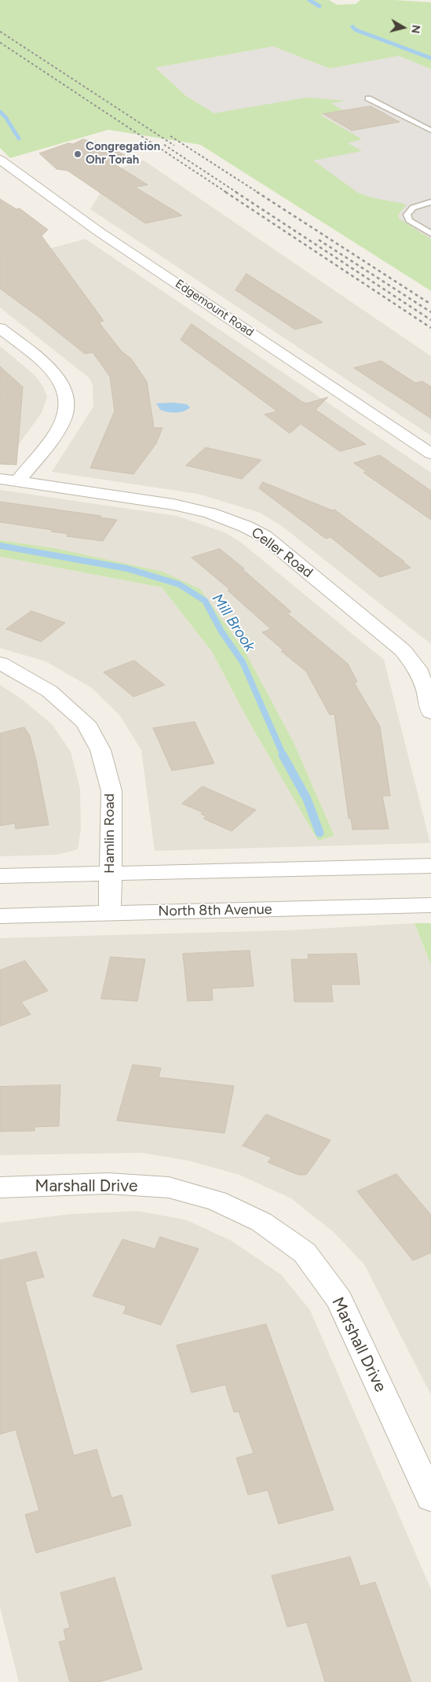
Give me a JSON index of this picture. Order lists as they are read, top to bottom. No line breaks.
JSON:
{"streets":{"street":["Edgemount Road","Celler Road","Hamlin Road","North 8th Avenue","Marshall Drive"]},"crossings":[["Hamlin Road","North 8th Avenue"]],"water":["Mill Brook"],"places":["Congregation Ohr Torah"],"north":"right"}
